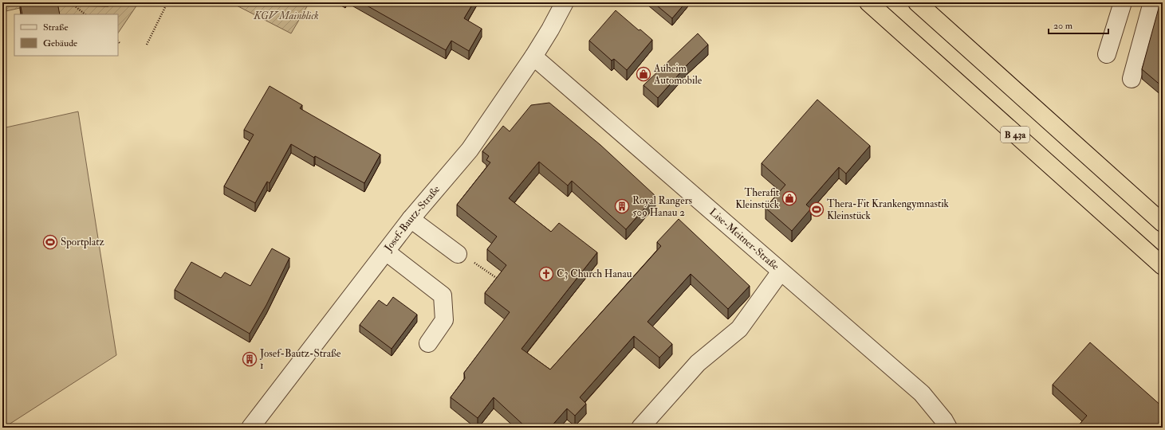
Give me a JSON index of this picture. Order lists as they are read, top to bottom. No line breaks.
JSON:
{"streets":{"highway":["B 43a"],"street":["Josef-Bautz-Straße","Lise-Meitner-Straße"]},"crossings":[["Josef-Bautz-Straße","Lise-Meitner-Straße"]],"parks":["KGV Mainblick"],"places":{"shop":["Auheim Automobile","Therafit Kleinstück"],"building":["Royal Rangers 509 Hanau 2","Josef-Bautz-Straße 1"],"sports":["Thera-Fit Krankengymnastik Kleinstück","Sportplatz"],"church":["C3 Church Hanau"]},"legend":["Straße","Gebäude"],"scale_bar":"20 m"}
